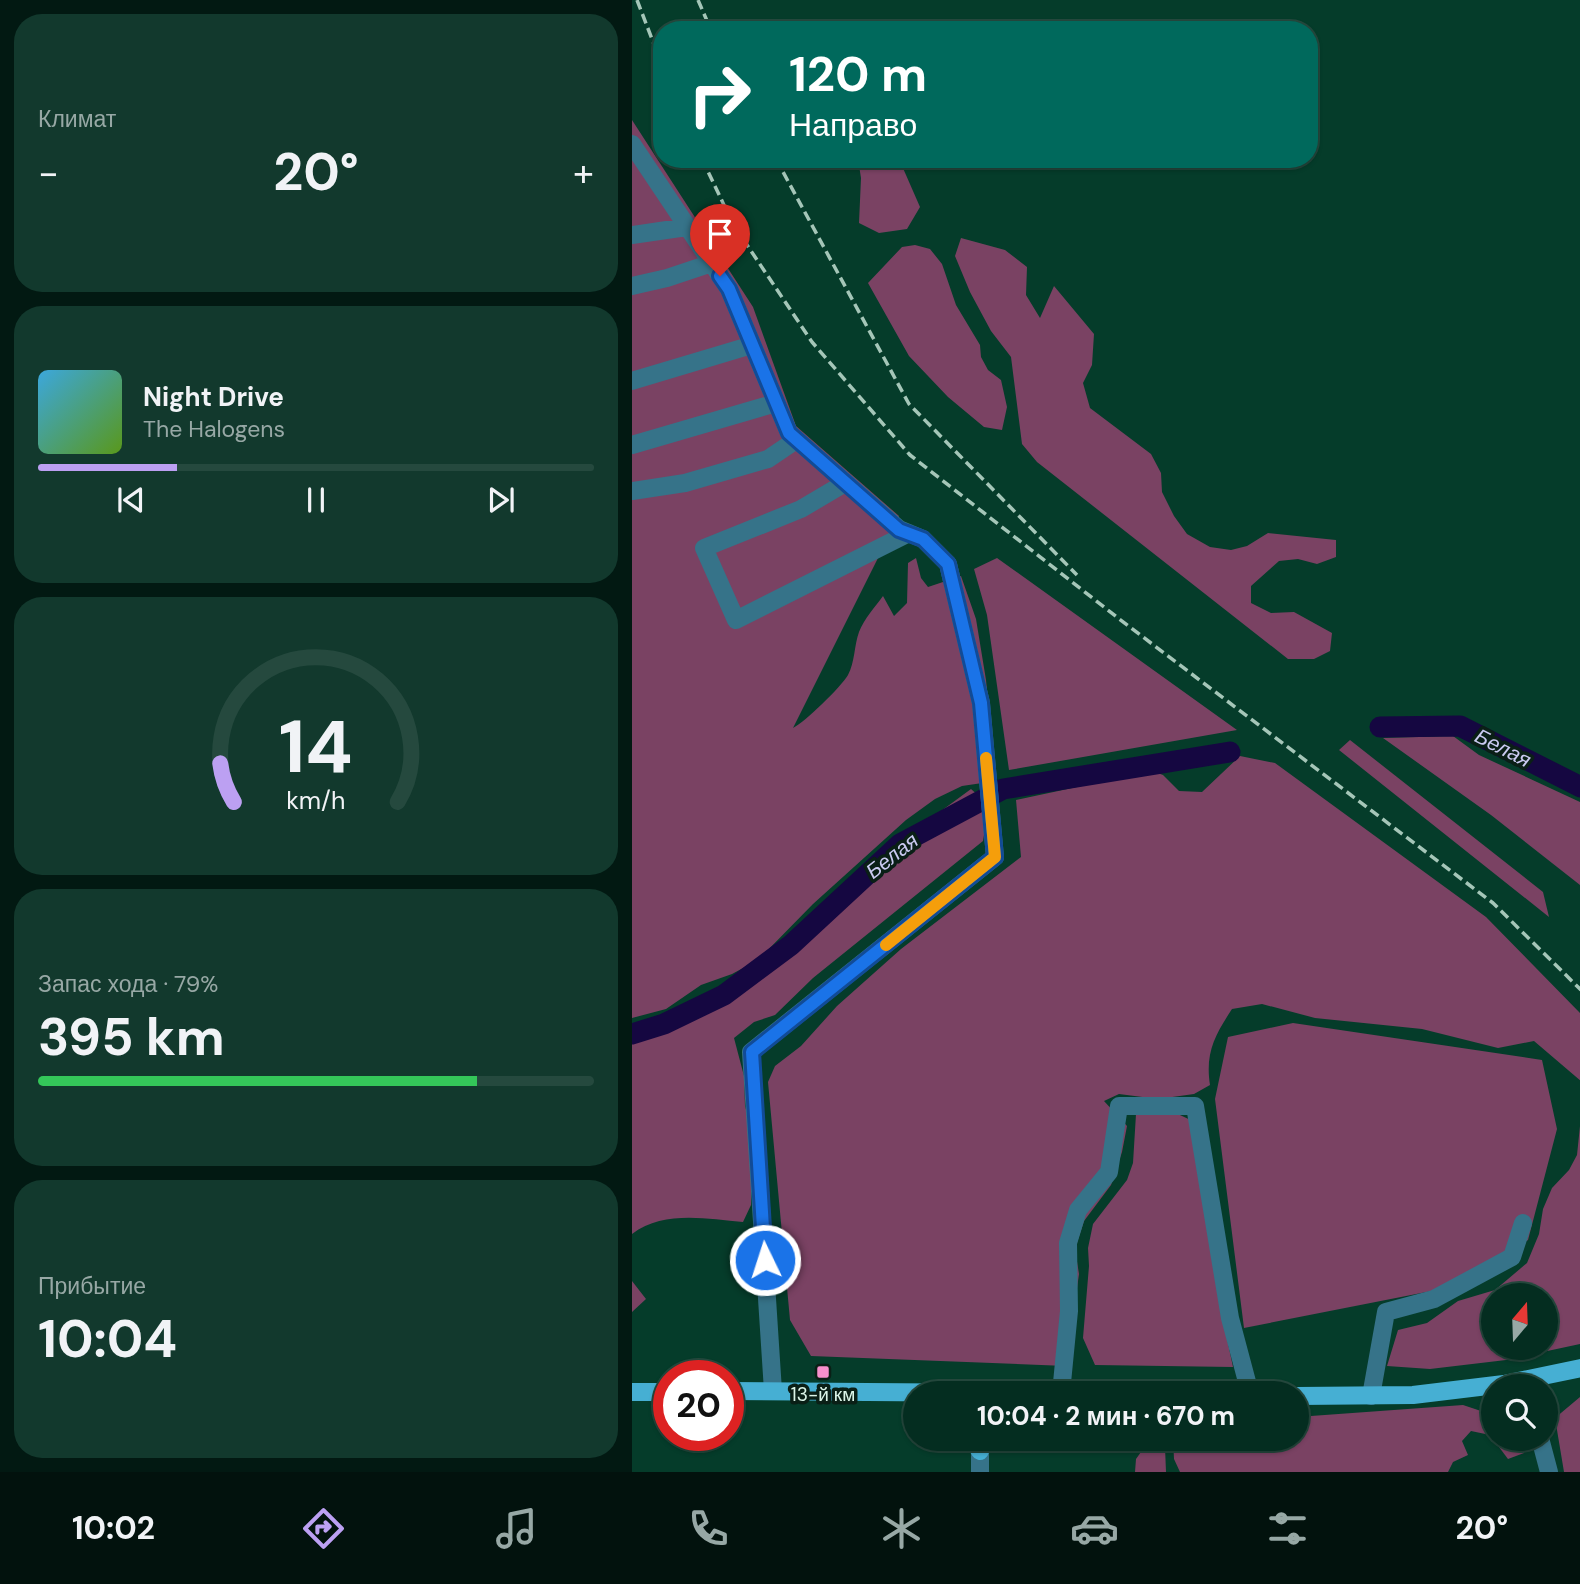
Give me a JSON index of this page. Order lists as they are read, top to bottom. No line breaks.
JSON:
{"water":["Белая"],"places":{"transit":["13-й км"]},"north":"top","page":{"tile":["Климат",["Запас хода · 79%","395 km"],["Прибытие","10:04"]],"turn":["120 m","Направо"],"heat":["−","20°","+"],"song":["Night Drive","The Halogens"],"limit":"20","trip":"10:04 · 2 мин · 670 m","tabs":["10:02","20°"],"gauge":["14","km/h"]}}
